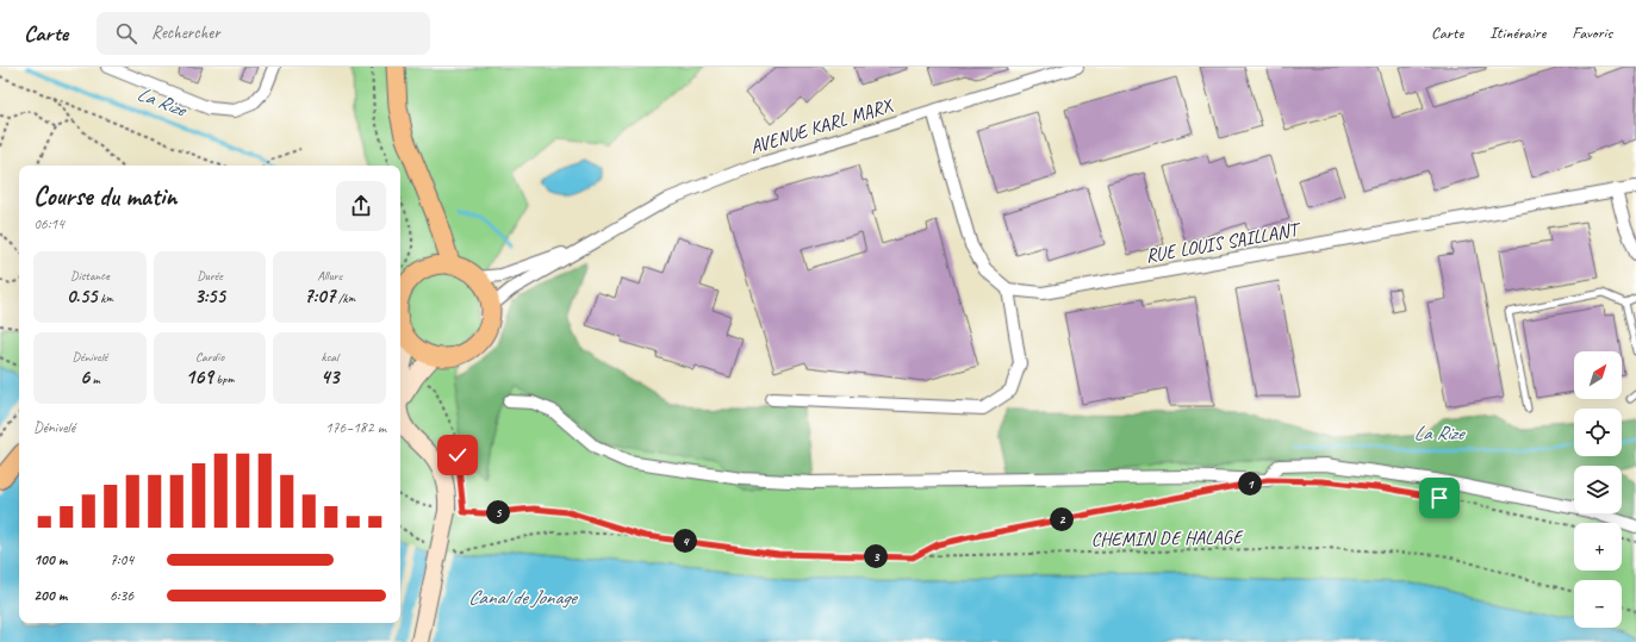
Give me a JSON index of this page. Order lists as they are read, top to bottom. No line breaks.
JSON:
{"streets":{"street":["AVENUE KARL MARX","RUE LOUIS SAILLANT"],"path":["CHEMIN DE HALAGE"]},"water":["La Rize","Canal de Jonage"],"north":"top right","page":{"header":"Carte","search":"Rechercher","nav":["Carte","Itinéraire","Favoris"],"heading":["Course du matin","06:14"],"stats":[["Distance","0.55 km"],["Durée","3:55"],["Allure","7:07 /km"],["Dénivelé","6 m"],["Cardio","169 bpm"],["kcal","43"]],"map_buttons":["+","−"],"chart":["Dénivelé","176–182 m"],"pins":["1","5","2","4","3"],"list":[{"name":"100 m","note":"7:04"},{"name":"200 m","note":"6:36"}]}}
